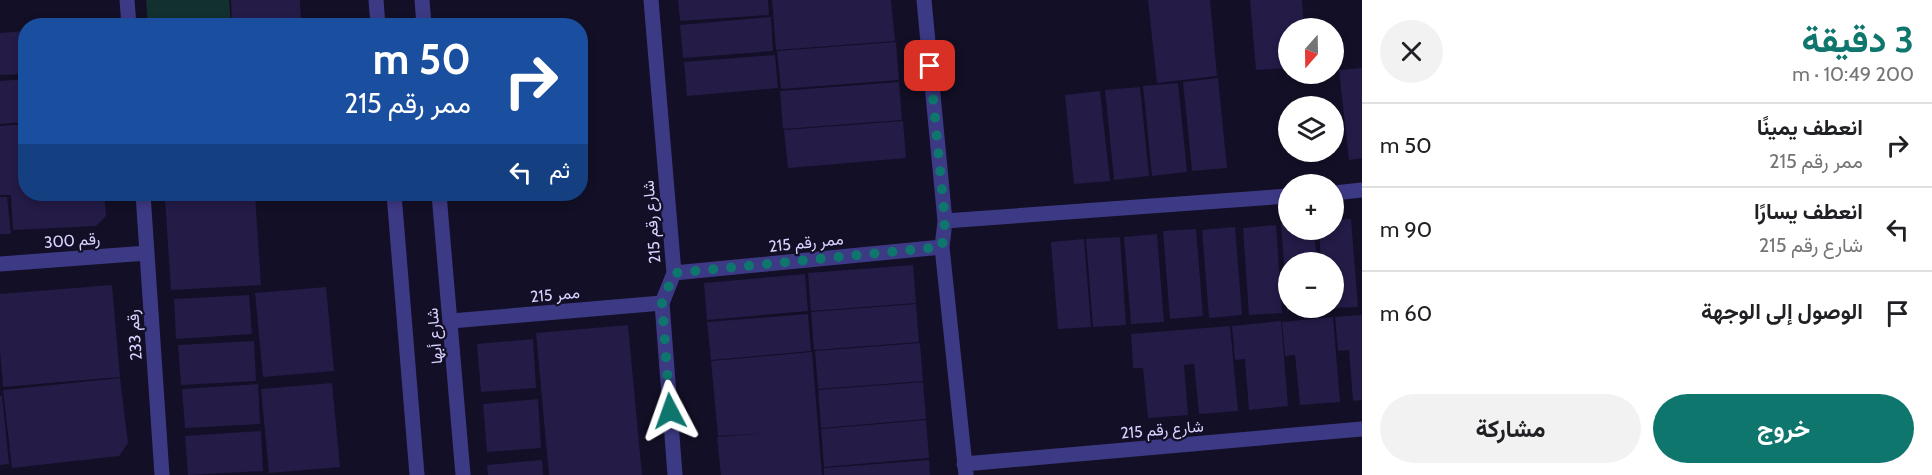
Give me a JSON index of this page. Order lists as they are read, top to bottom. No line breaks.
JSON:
{"streets":{"street":["شارع رقم 215","رقم 300","ممر رقم 215","ممر 215","رقم 233","شارع أبها"]},"crossings":[["شارع رقم 215","ممر رقم 215"],["شارع رقم 215","ممر 215"],["رقم 300","رقم 233"],["ممر 215","شارع أبها"]],"north":"bottom","page":{"heading":["3 دقيقة","200 m · 10:49"],"map_buttons":["+","−"],"turn":["50 m","ممر رقم 215"],"list":[{"name":"انعطف يمينًا","note":"ممر رقم 215","value":"50 m"},{"name":"انعطف يسارًا","note":"شارع رقم 215","value":"90 m"},{"name":"الوصول إلى الوجهة","value":"60 m"}],"then":"ثم","buttons":["خروج","مشاركة"]}}
